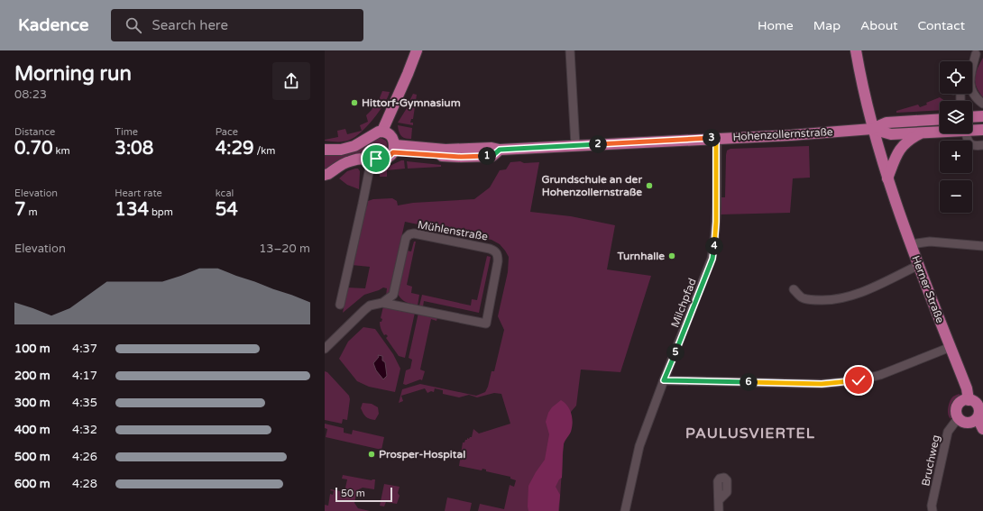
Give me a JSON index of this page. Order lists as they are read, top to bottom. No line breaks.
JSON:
{"streets":{"main road":["Hohenzollernstraße","Herner Straße"],"street":["Mühlenstraße","Milchpfad","Bruchweg"]},"crossings":[["Hohenzollernstraße","Herner Straße"],["Hohenzollernstraße","Milchpfad"],["Herner Straße","Bruchweg"]],"districts":["PAULUSVIERTEL"],"places":["Hittorf-Gymnasium","Grundschule an der Hohenzollernstraße","Turnhalle","Prosper-Hospital"],"scale_bar":"50 m","page":{"header":"Kadence","search":"Search here","nav":["Home","Map","About","Contact"],"heading":["Morning run","08:23"],"map_buttons":["+","−"],"stats":[["Distance","0.70 km"],["Time","3:08"],["Pace","4:29 /km"],["Elevation","7 m"],["Heart rate","134 bpm"],["kcal","54"]],"pins":["3","2","1","4","5","6"],"chart":["Elevation","13–20 m"],"list":[{"name":"100 m","note":"4:37"},{"name":"200 m","note":"4:17"},{"name":"300 m","note":"4:35"},{"name":"400 m","note":"4:32"},{"name":"500 m","note":"4:26"},{"name":"600 m","note":"4:28"}],"scale":"50 m"}}
